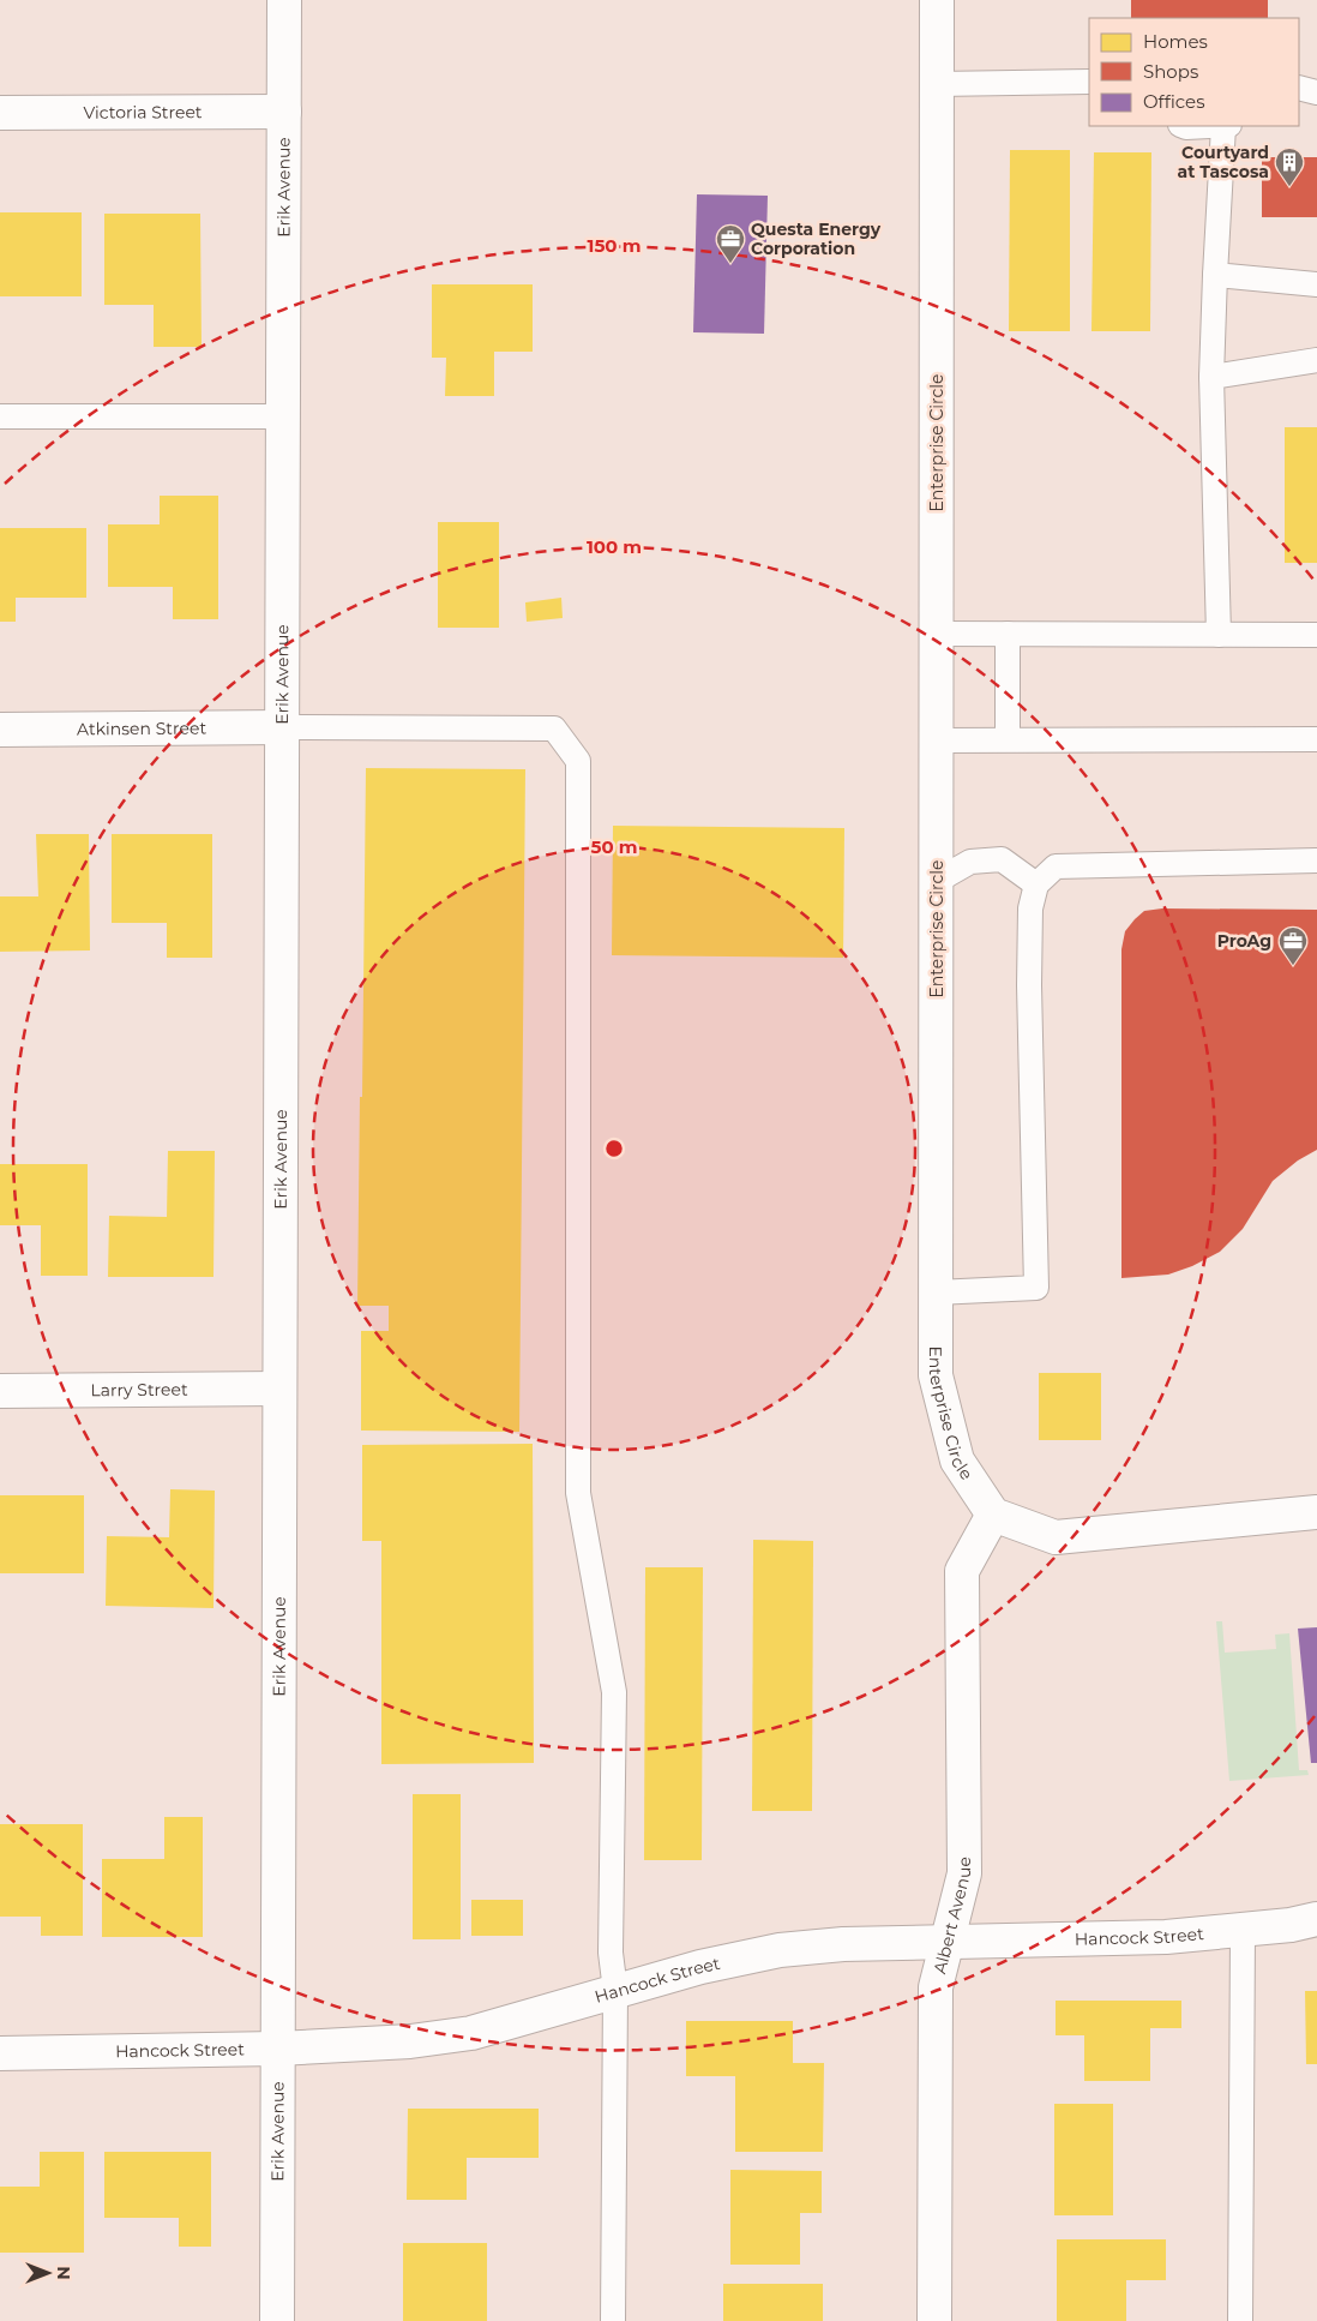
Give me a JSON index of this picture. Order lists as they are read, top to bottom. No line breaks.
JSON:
{"streets":{"street":["Victoria Street","Erik Avenue","Enterprise Circle","Atkinsen Street","Larry Street","Albert Avenue","Hancock Street"]},"crossings":[["Victoria Street","Erik Avenue"],["Erik Avenue","Atkinsen Street"],["Erik Avenue","Larry Street"],["Erik Avenue","Hancock Street"],["Enterprise Circle","Albert Avenue"],["Albert Avenue","Hancock Street"]],"places":{"building":["Courtyard at Tascosa"],"office":["Questa Energy Corporation","ProAg"]},"legend":["Homes","Shops","Offices"],"north":"right","rings":["150 m","100 m","50 m"]}
